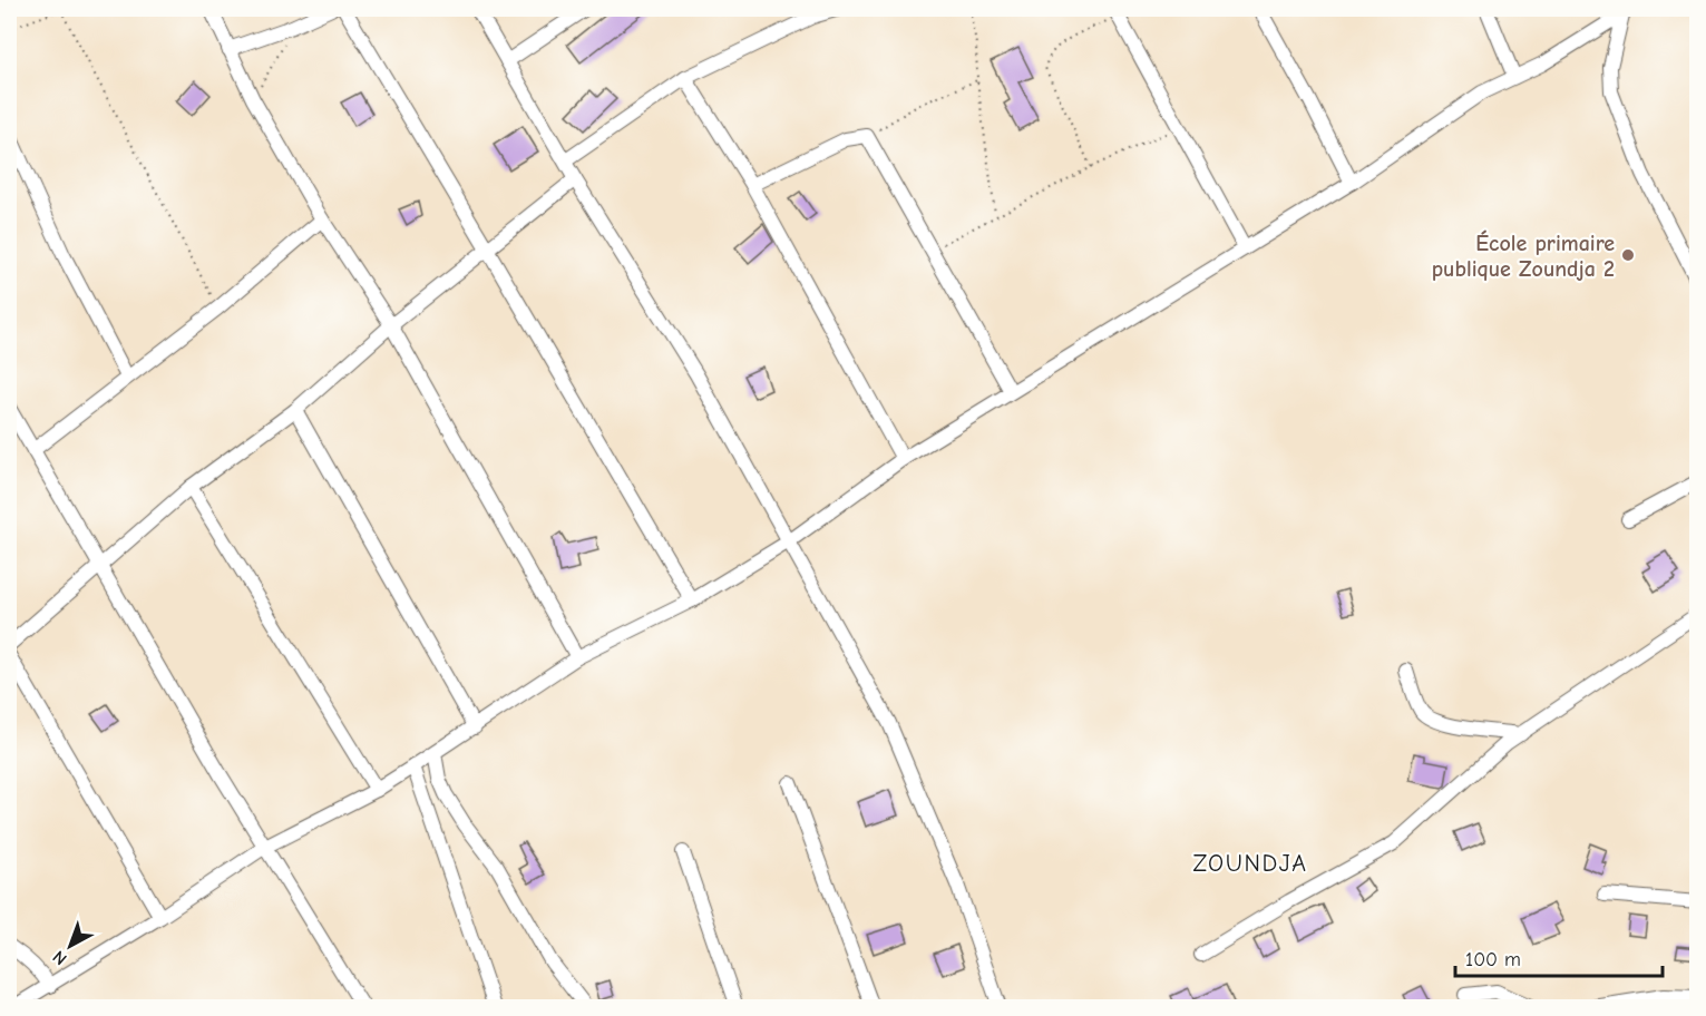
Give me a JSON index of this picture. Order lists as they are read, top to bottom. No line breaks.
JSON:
{"districts":["ZOUNDJA"],"places":["École primaire publique Zoundja 2"],"scale_bar":"100 m","north":"bottom left"}
